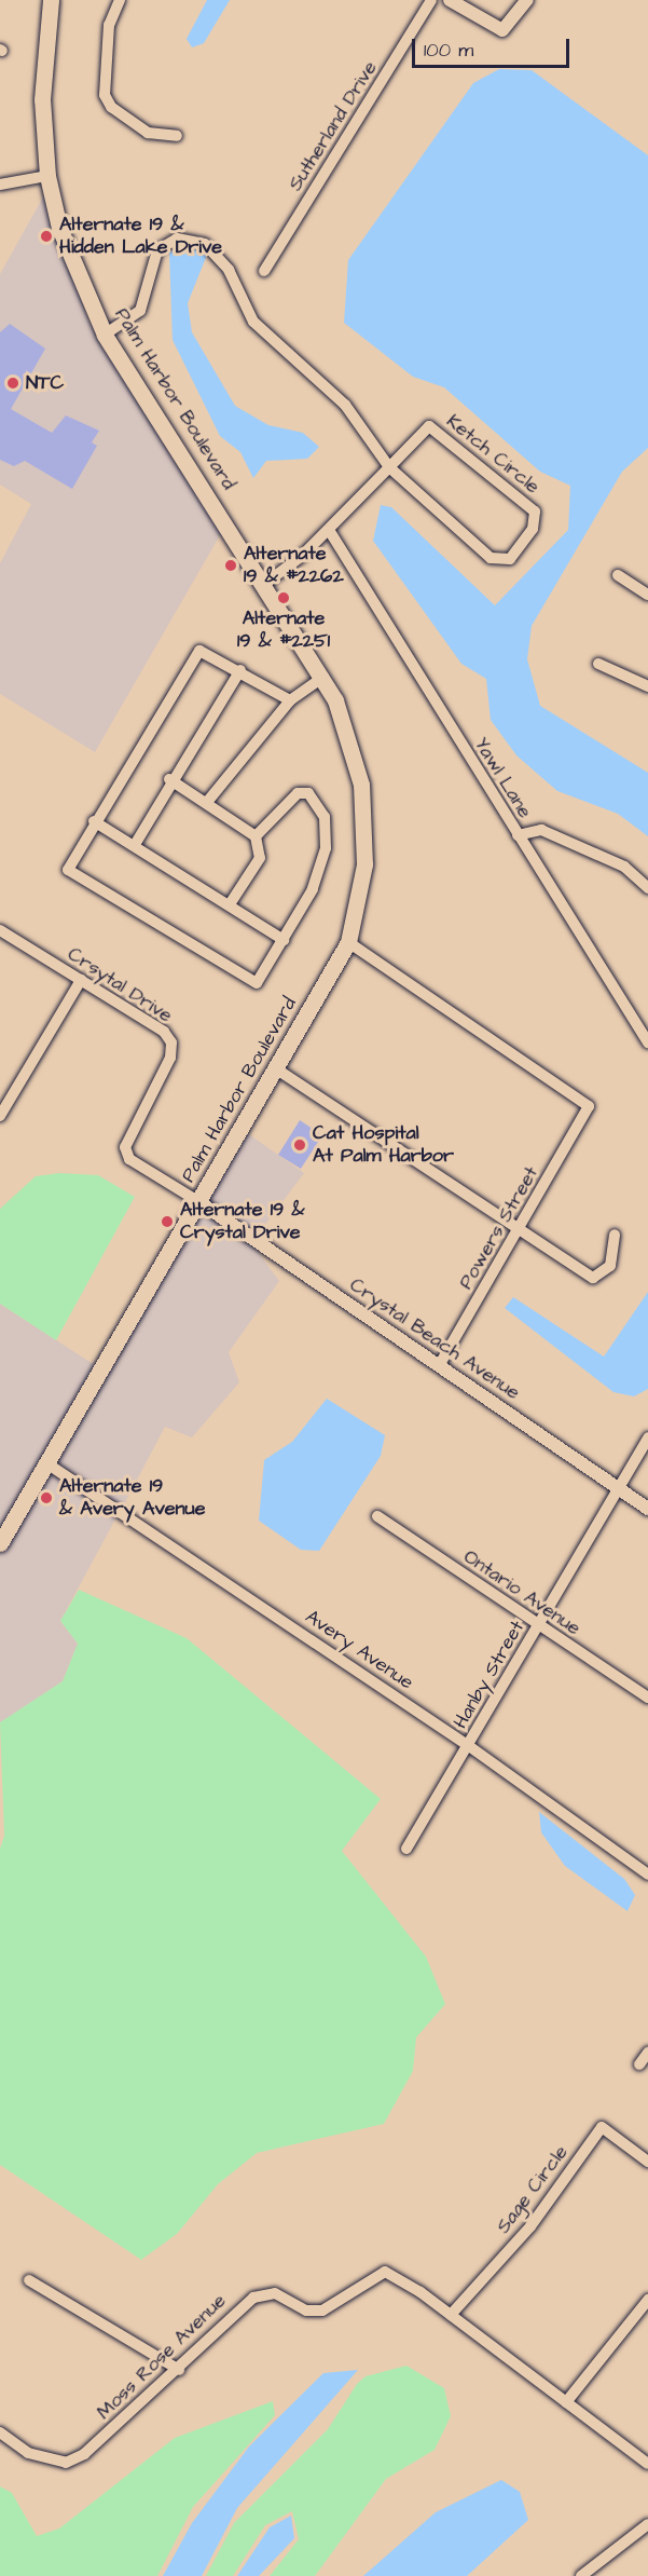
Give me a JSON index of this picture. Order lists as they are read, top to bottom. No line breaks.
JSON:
{"streets":{"main road":["Palm Harbor Boulevard"],"street":["Sutherland Drive","Ketch Circle","Yawl Lane","Crsytal Drive","Powers Street","Crystal Beach Avenue","Ontario Avenue","Avery Avenue","Hanby Street","Sage Circle","Moss Rose Avenue"]},"crossings":[["Palm Harbor Boulevard","Ketch Circle"],["Palm Harbor Boulevard","Crsytal Drive"],["Palm Harbor Boulevard","Powers Street"],["Palm Harbor Boulevard","Crystal Beach Avenue"],["Palm Harbor Boulevard","Avery Avenue"],["Ketch Circle","Yawl Lane"],["Crsytal Drive","Crystal Beach Avenue"],["Powers Street","Crystal Beach Avenue"],["Crystal Beach Avenue","Hanby Street"],["Ontario Avenue","Hanby Street"],["Avery Avenue","Hanby Street"],["Sage Circle","Moss Rose Avenue"]],"places":["Alternate 19 & Hidden Lake Drive","NTC","Alternate 19 & #2262","Alternate 19 & #2251","Cat Hospital At Palm Harbor","Alternate 19 & Crystal Drive","Alternate 19 & Avery Avenue"],"scale_bar":"100 m"}
